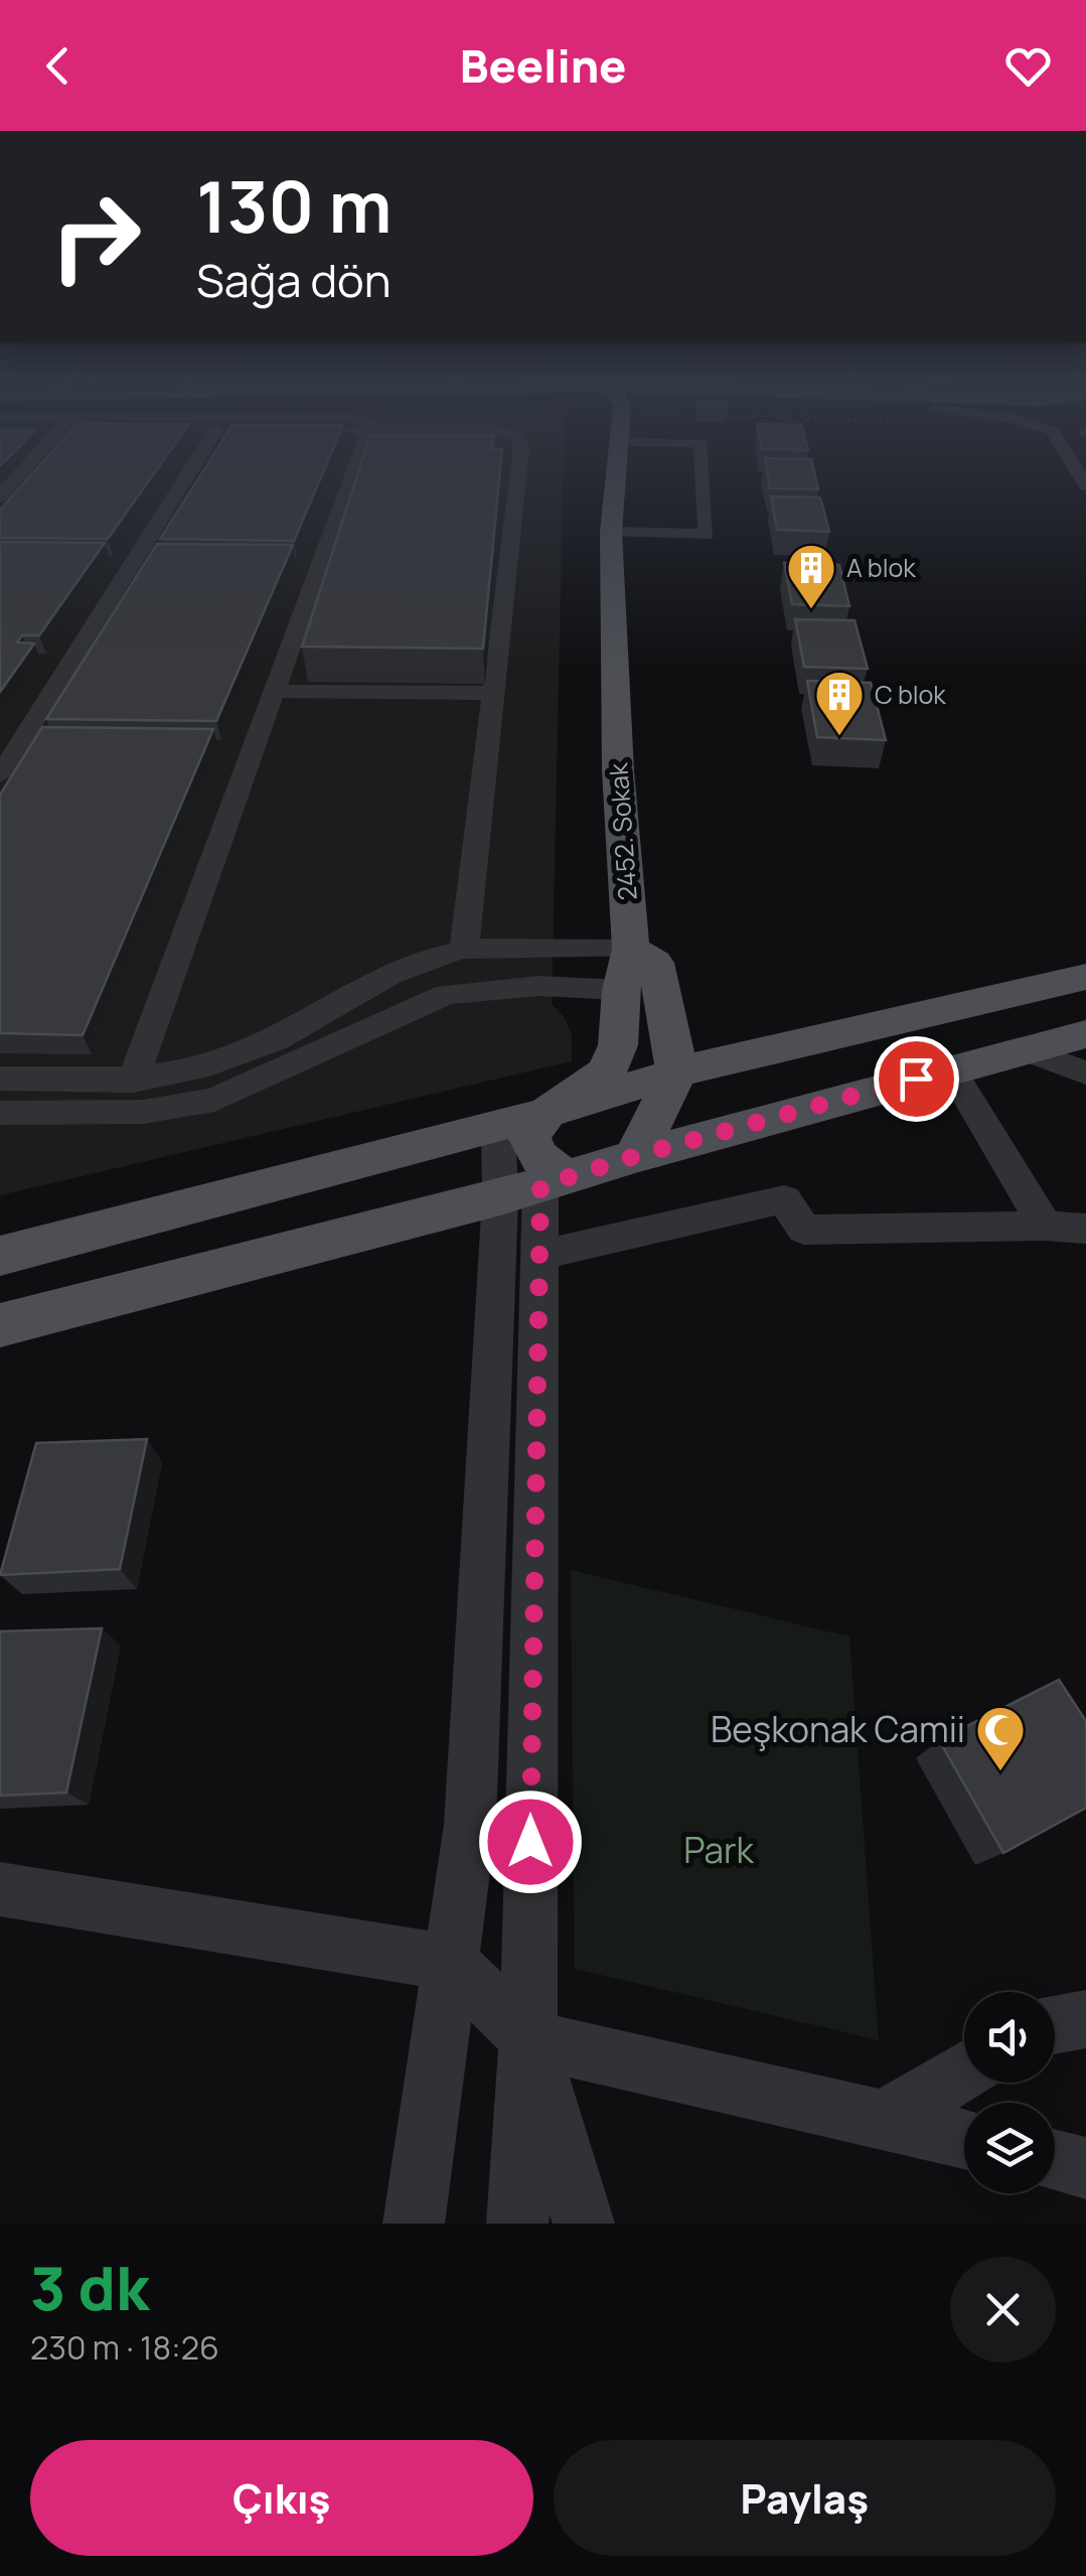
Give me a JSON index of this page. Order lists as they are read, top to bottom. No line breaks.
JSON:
{"streets":{"main road":["2452. Sokak"]},"parks":["Park"],"places":{"building":["A blok","C blok"],"mosque":["Beşkonak Camii"]},"page":{"header":"Beeline","turn":["130 m","Sağa dön"],"heading":["3 dk","230 m · 18:26"],"buttons":["Çıkış","Paylaş"]}}
